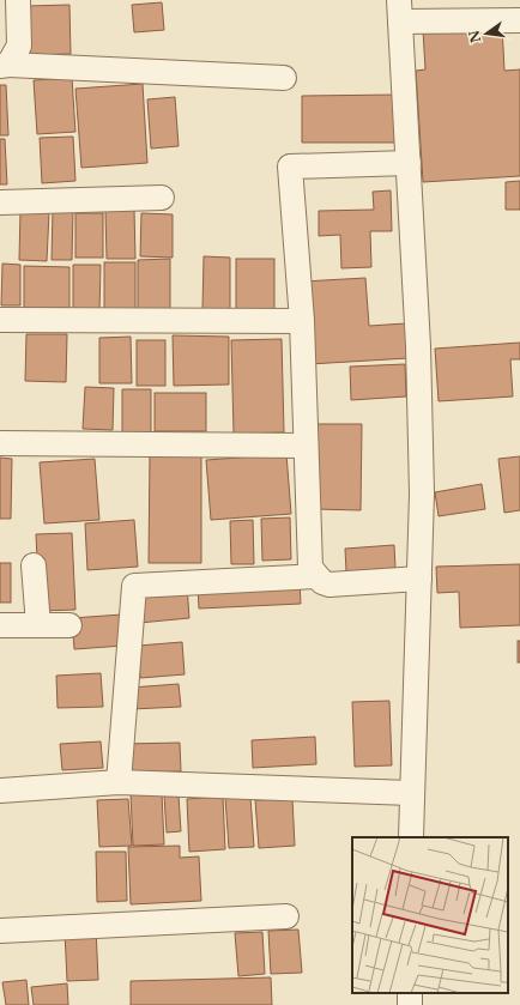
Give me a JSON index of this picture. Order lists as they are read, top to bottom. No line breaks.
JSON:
{"north":"left"}
